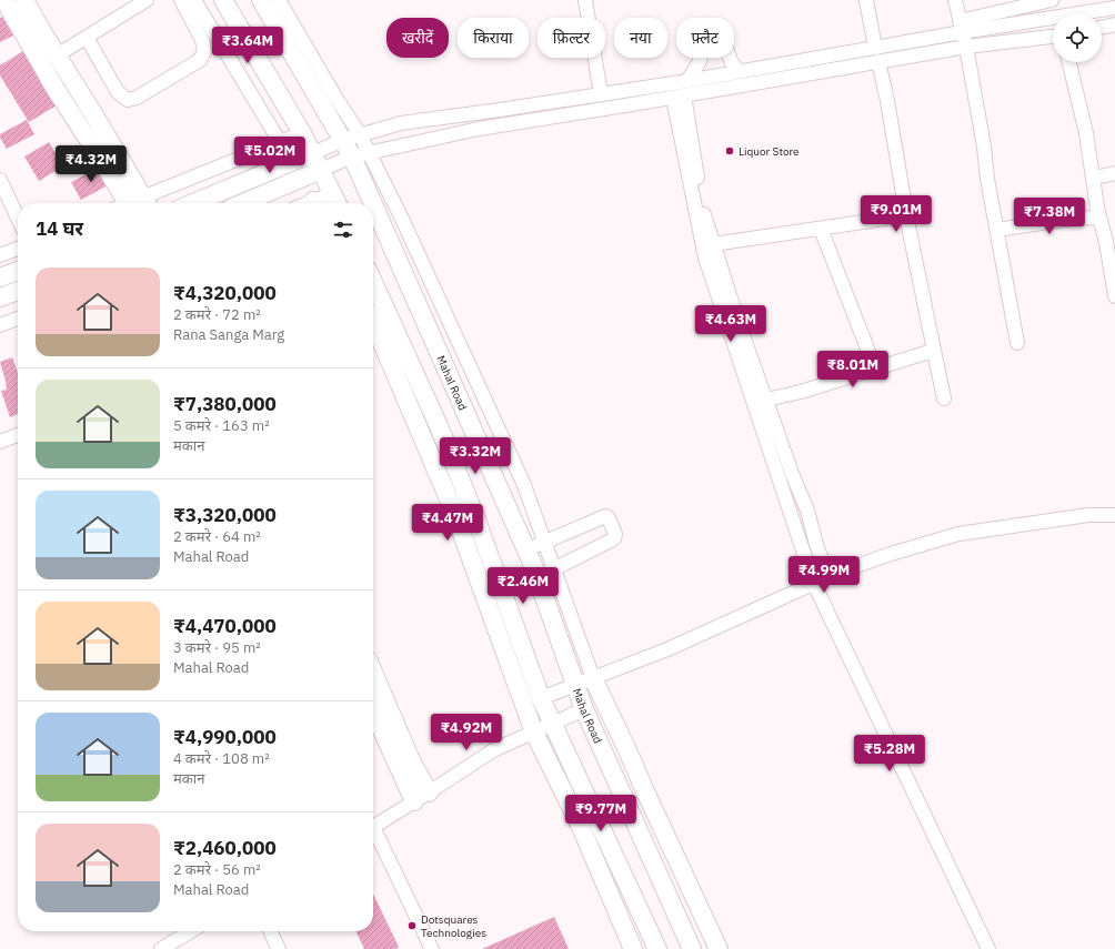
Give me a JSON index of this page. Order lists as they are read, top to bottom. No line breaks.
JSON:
{"streets":{"main road":["Mahal Road"]},"places":["Liquor Store","Dotsquares Technologies"],"page":{"chip":["खरीदें","किराया","फ़िल्टर","नया","फ़्लैट"],"price":["₹3.64M","₹5.02M","₹4.32M","₹9.01M","₹7.38M","₹4.63M","₹8.01M","₹3.32M","₹4.47M","₹4.99M","₹2.46M","₹4.92M","₹5.28M","₹9.77M"],"heading":"14 घर","list":[{"name":"₹4,320,000","note":"2 कमरे · 72 m² · Rana Sanga Marg"},{"name":"₹7,380,000","note":"5 कमरे · 163 m² · मकान"},{"name":"₹3,320,000","note":"2 कमरे · 64 m² · Mahal Road"},{"name":"₹4,470,000","note":"3 कमरे · 95 m² · Mahal Road"},{"name":"₹4,990,000","note":"4 कमरे · 108 m² · मकान"},{"name":"₹2,460,000","note":"2 कमरे · 56 m² · Mahal Road"}]}}
